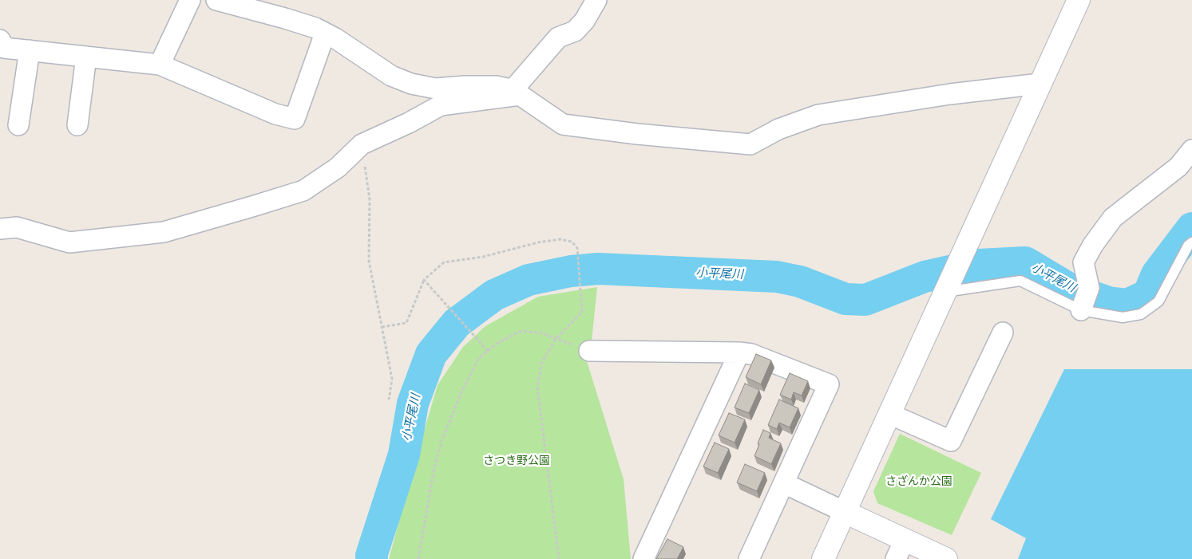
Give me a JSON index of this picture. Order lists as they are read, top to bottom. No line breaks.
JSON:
{"water":["小平尾川"],"parks":["さつき野公園","さざんか公園"]}
